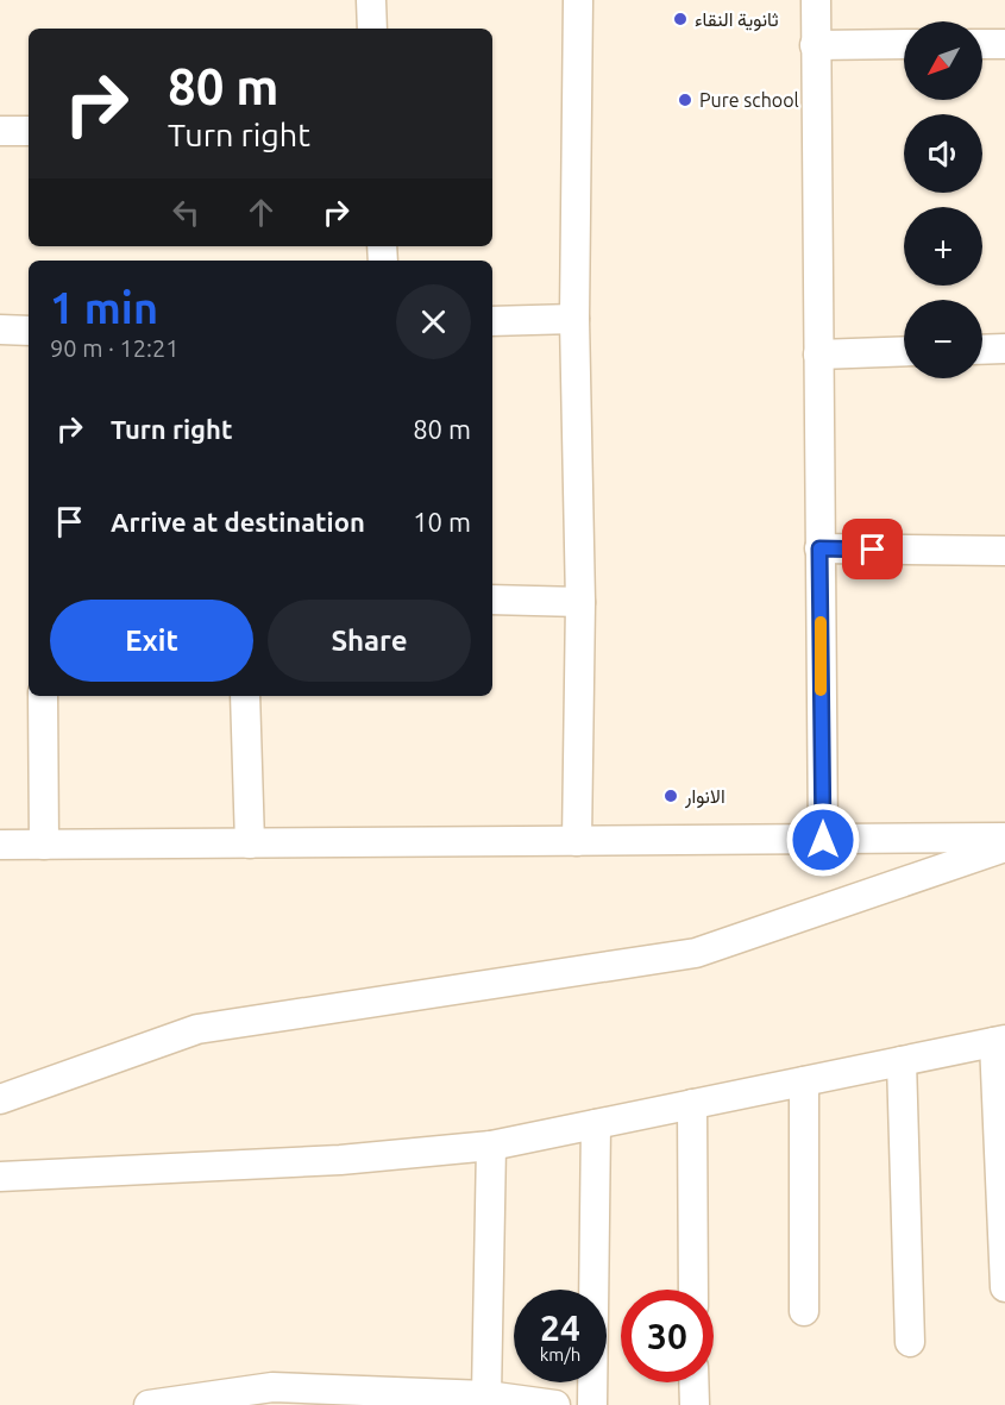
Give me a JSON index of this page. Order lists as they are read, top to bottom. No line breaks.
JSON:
{"places":["ثانوية النقاء","Pure school","الانوار"],"north":"bottom left","page":{"map_buttons":["+","−"],"turn":["80 m","Turn right"],"heading":["1 min","90 m · 12:21"],"list":[{"name":"Turn right","value":"80 m"},{"name":"Arrive at destination","value":"10 m"}],"buttons":["Exit","Share"],"speed":"24 km/h","limit":"30"}}
